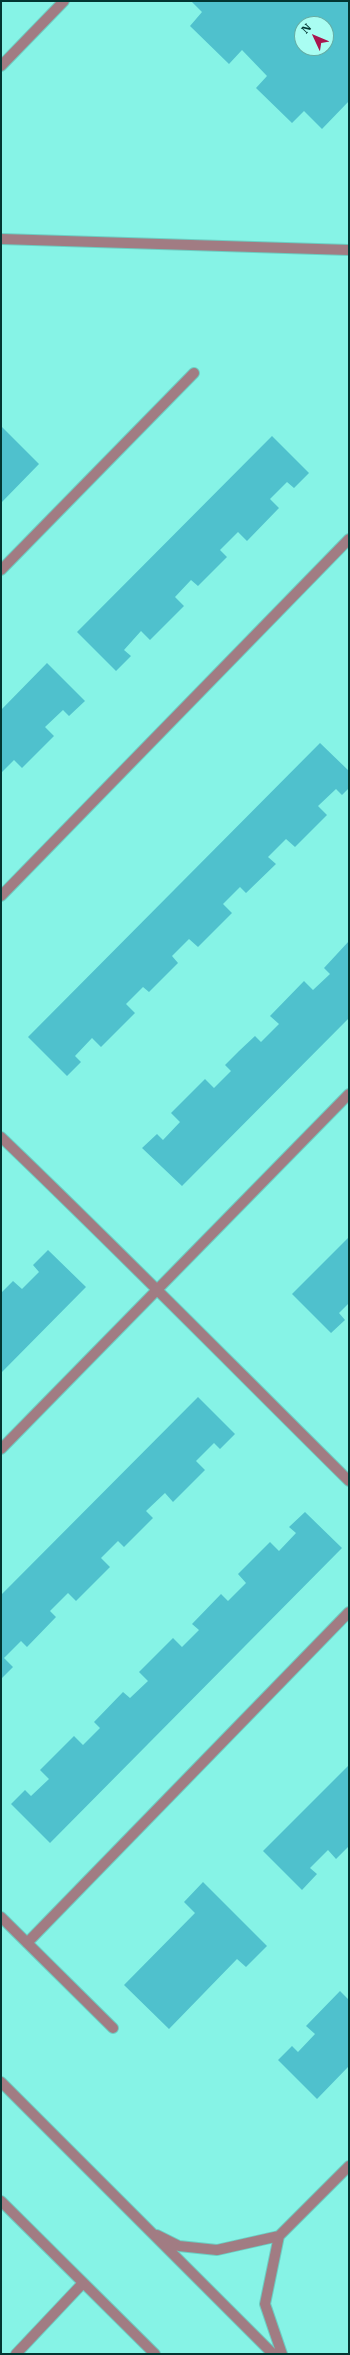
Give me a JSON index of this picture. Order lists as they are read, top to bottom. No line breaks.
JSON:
{"north":"top left"}
